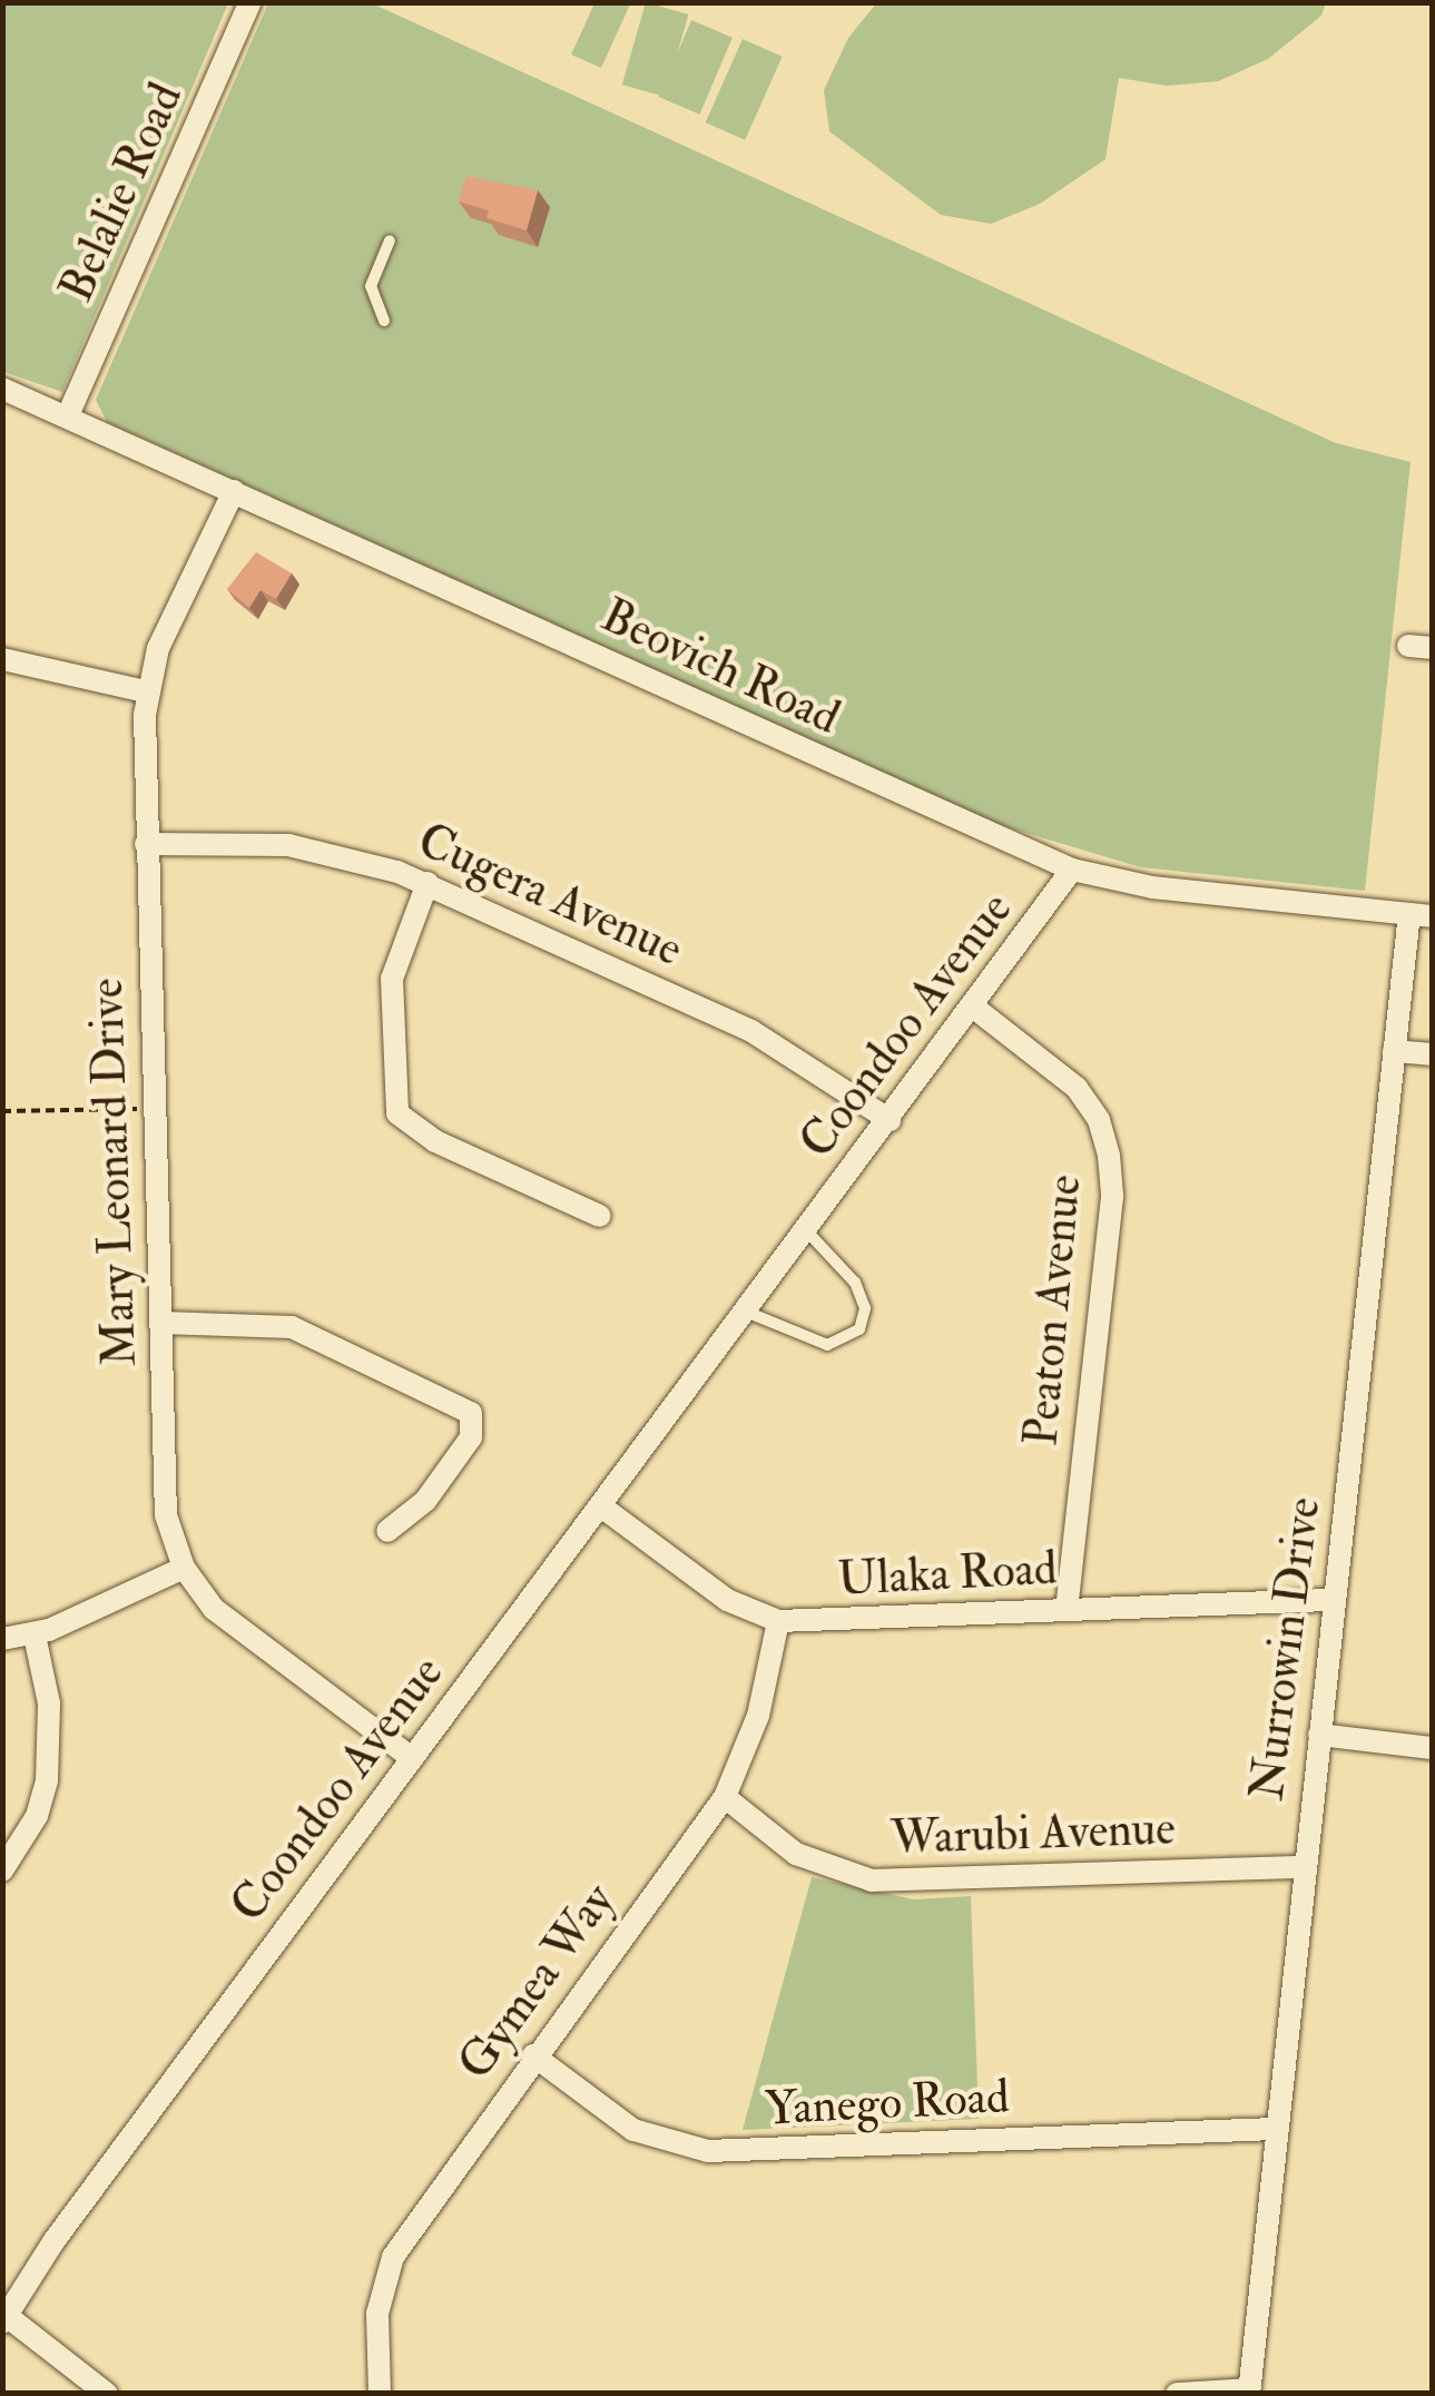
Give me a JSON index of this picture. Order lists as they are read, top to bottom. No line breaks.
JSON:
{"streets":{"street":["Belalie Road","Beovich Road","Cugera Avenue","Coondoo Avenue","Mary Leonard Drive","Peaton Avenue","Ulaka Road","Nurrowin Drive","Warubi Avenue","Gymea Way","Yanego Road"]},"crossings":[["Belalie Road","Beovich Road"],["Beovich Road","Coondoo Avenue"],["Beovich Road","Mary Leonard Drive"],["Beovich Road","Nurrowin Drive"],["Cugera Avenue","Coondoo Avenue"],["Cugera Avenue","Mary Leonard Drive"],["Coondoo Avenue","Mary Leonard Drive"],["Coondoo Avenue","Peaton Avenue"],["Coondoo Avenue","Ulaka Road"],["Peaton Avenue","Ulaka Road"],["Ulaka Road","Nurrowin Drive"],["Ulaka Road","Gymea Way"],["Nurrowin Drive","Warubi Avenue"],["Nurrowin Drive","Yanego Road"],["Warubi Avenue","Gymea Way"],["Gymea Way","Yanego Road"]]}
